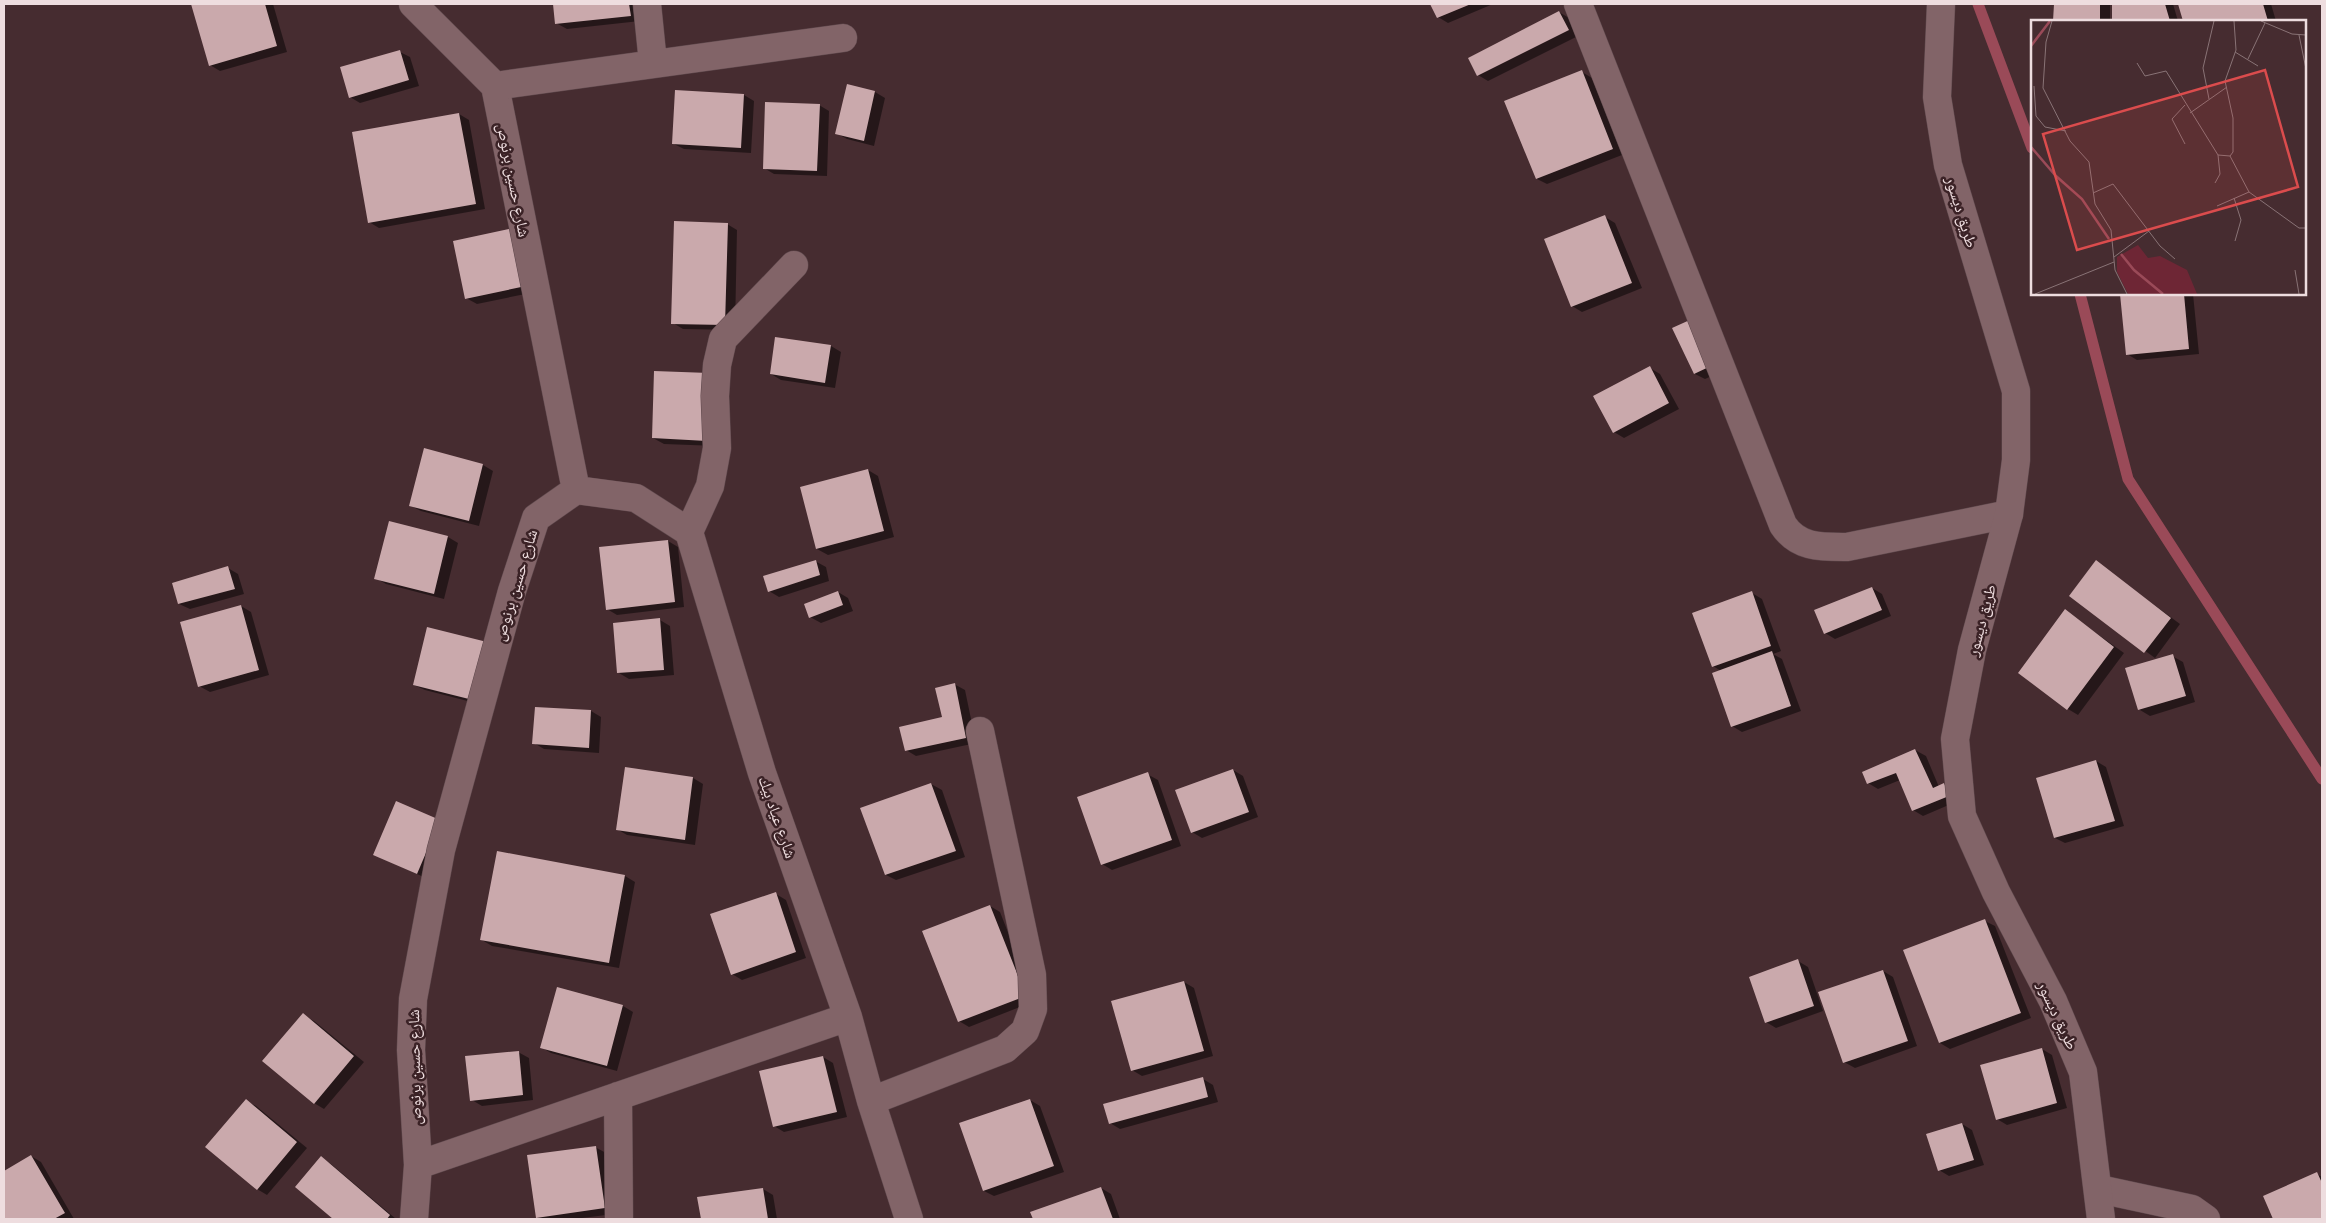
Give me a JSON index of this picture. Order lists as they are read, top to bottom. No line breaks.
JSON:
{"streets":{"street":["شارع حسين برنوص","طريق ديسور","شارع عياد بيك"]}}
